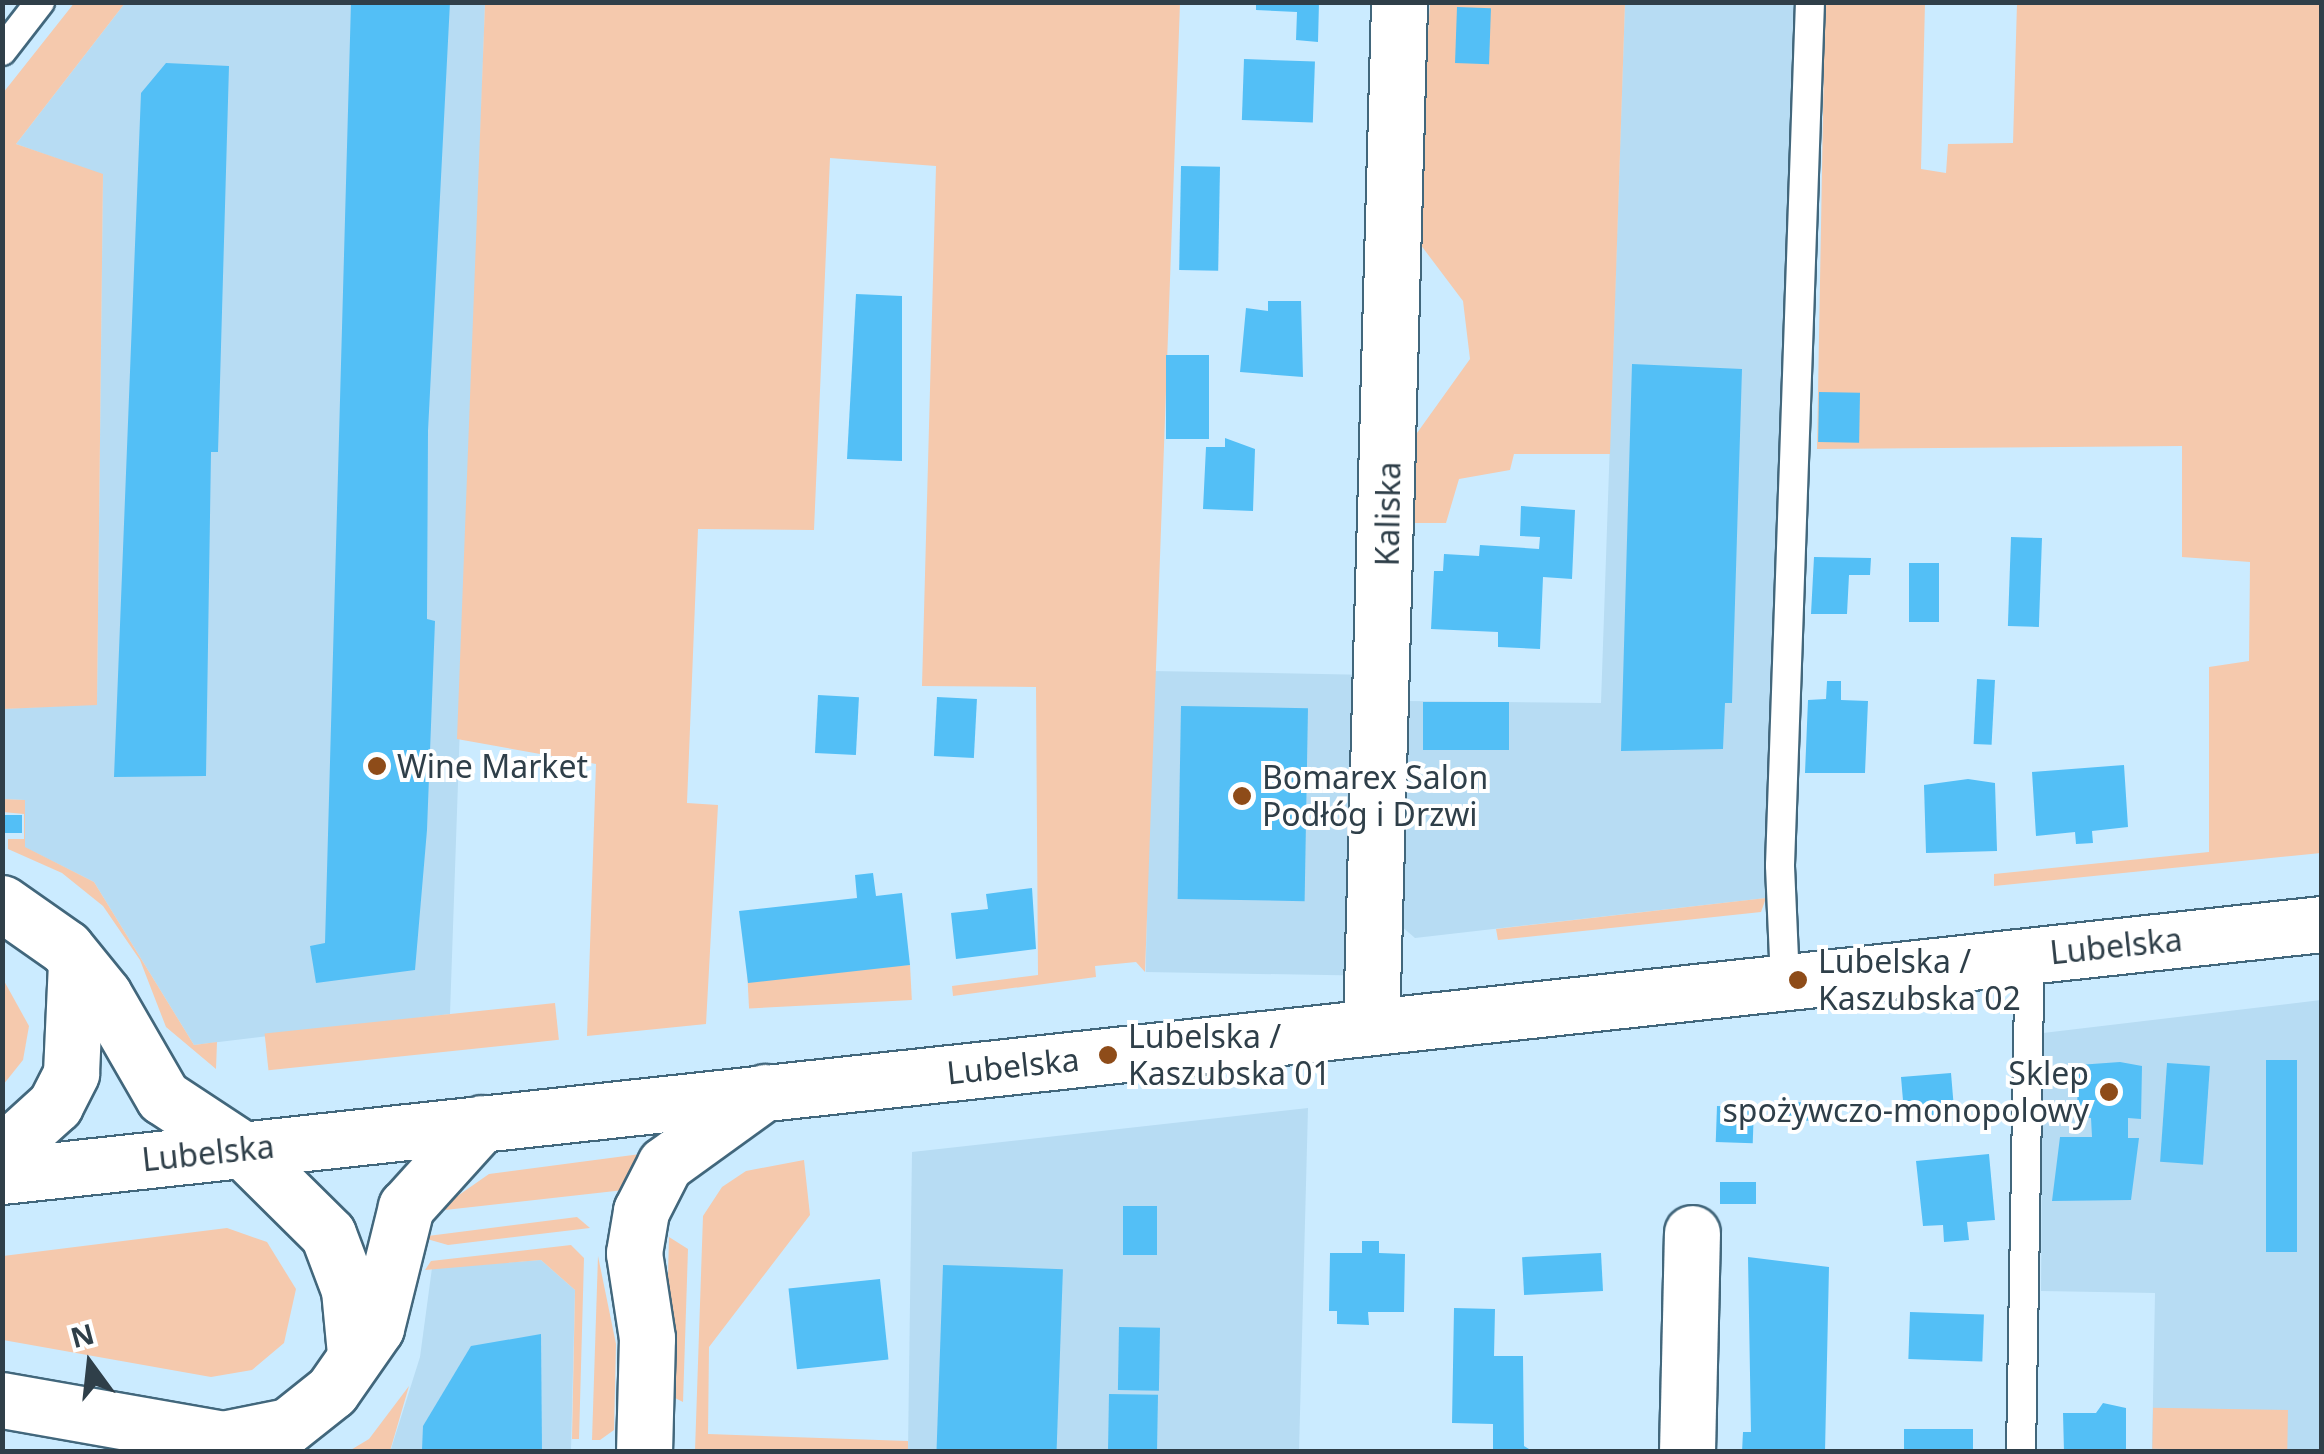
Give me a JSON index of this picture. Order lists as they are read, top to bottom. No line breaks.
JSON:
{"streets":{"street":["Kaliska","Lubelska"]},"crossings":[["Kaliska","Lubelska"]],"places":["Wine Market","Bomarex Salon Podłóg i Drzwi","Lubelska / Kaszubska 02","Lubelska / Kaszubska 01","Sklep spożywczo-monopolowy"],"north":"top"}
